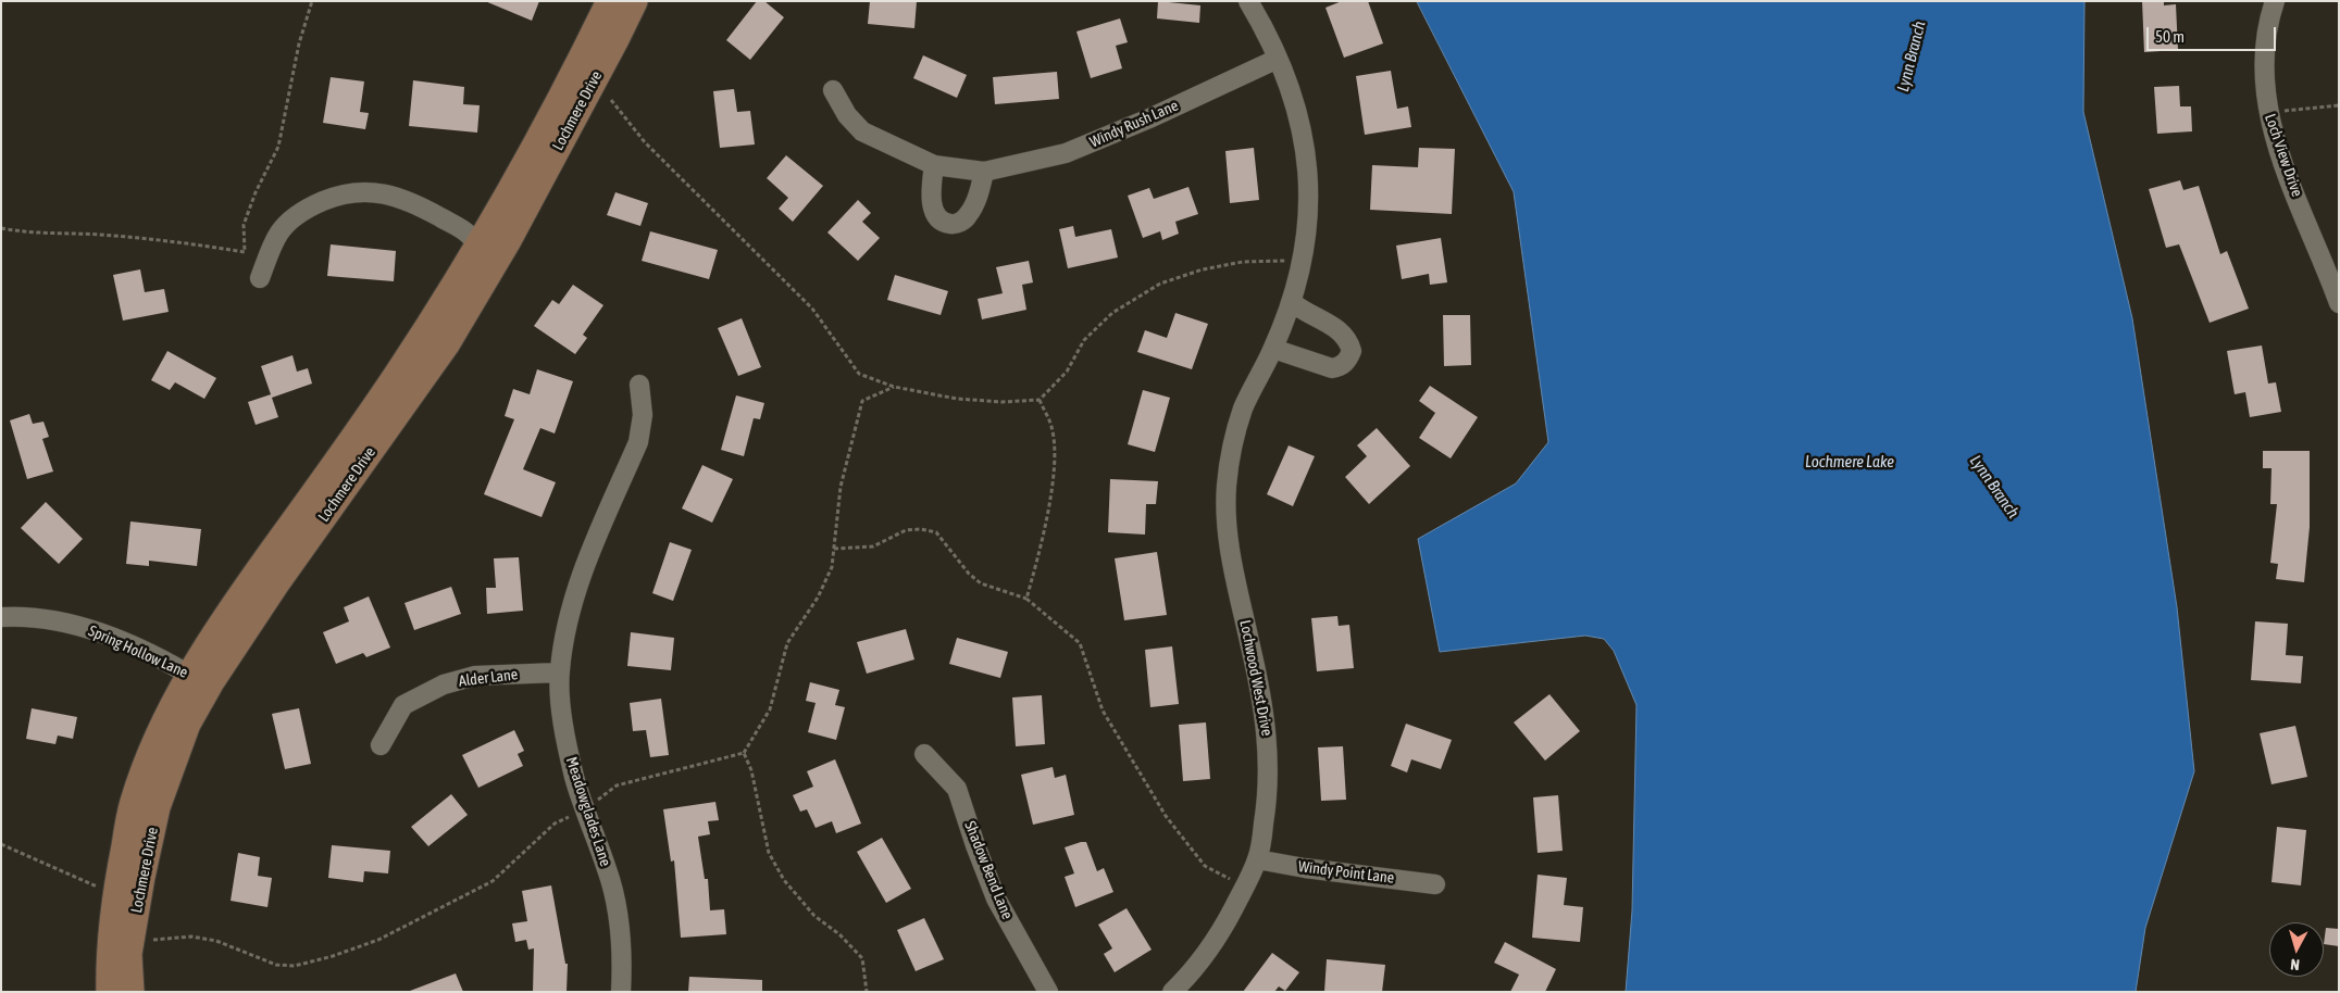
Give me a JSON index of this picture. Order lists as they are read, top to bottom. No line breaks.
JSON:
{"streets":{"street":["Lochmere Drive","Windy Rush Lane","Loch View Drive","Spring Hollow Lane","Alder Lane","Lochwood West Drive","Meadowglades Lane","Shadow Bend Lane","Windy Point Lane"]},"crossings":[["Lochmere Drive","Spring Hollow Lane"],["Windy Rush Lane","Lochwood West Drive"],["Alder Lane","Meadowglades Lane"],["Lochwood West Drive","Windy Point Lane"]],"water":["Lynn Branch","Lochmere Lake"],"scale_bar":"50 m","north":"bottom"}
